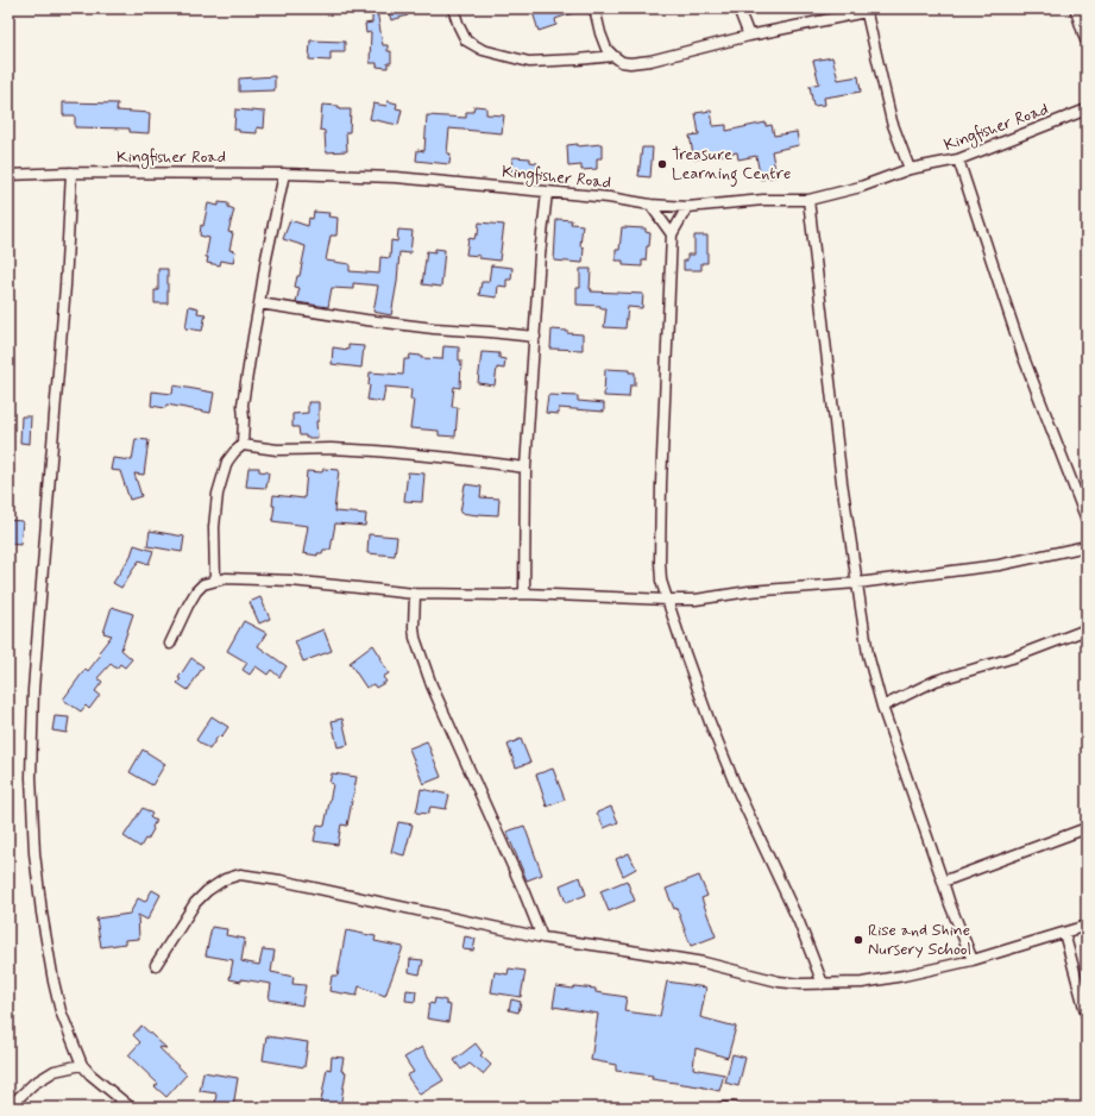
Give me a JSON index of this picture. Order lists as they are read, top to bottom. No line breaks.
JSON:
{"streets":{"street":["Kingfisher Road"]},"places":["Treasure Learning Centre","Rise and Shine Nursery School"]}
